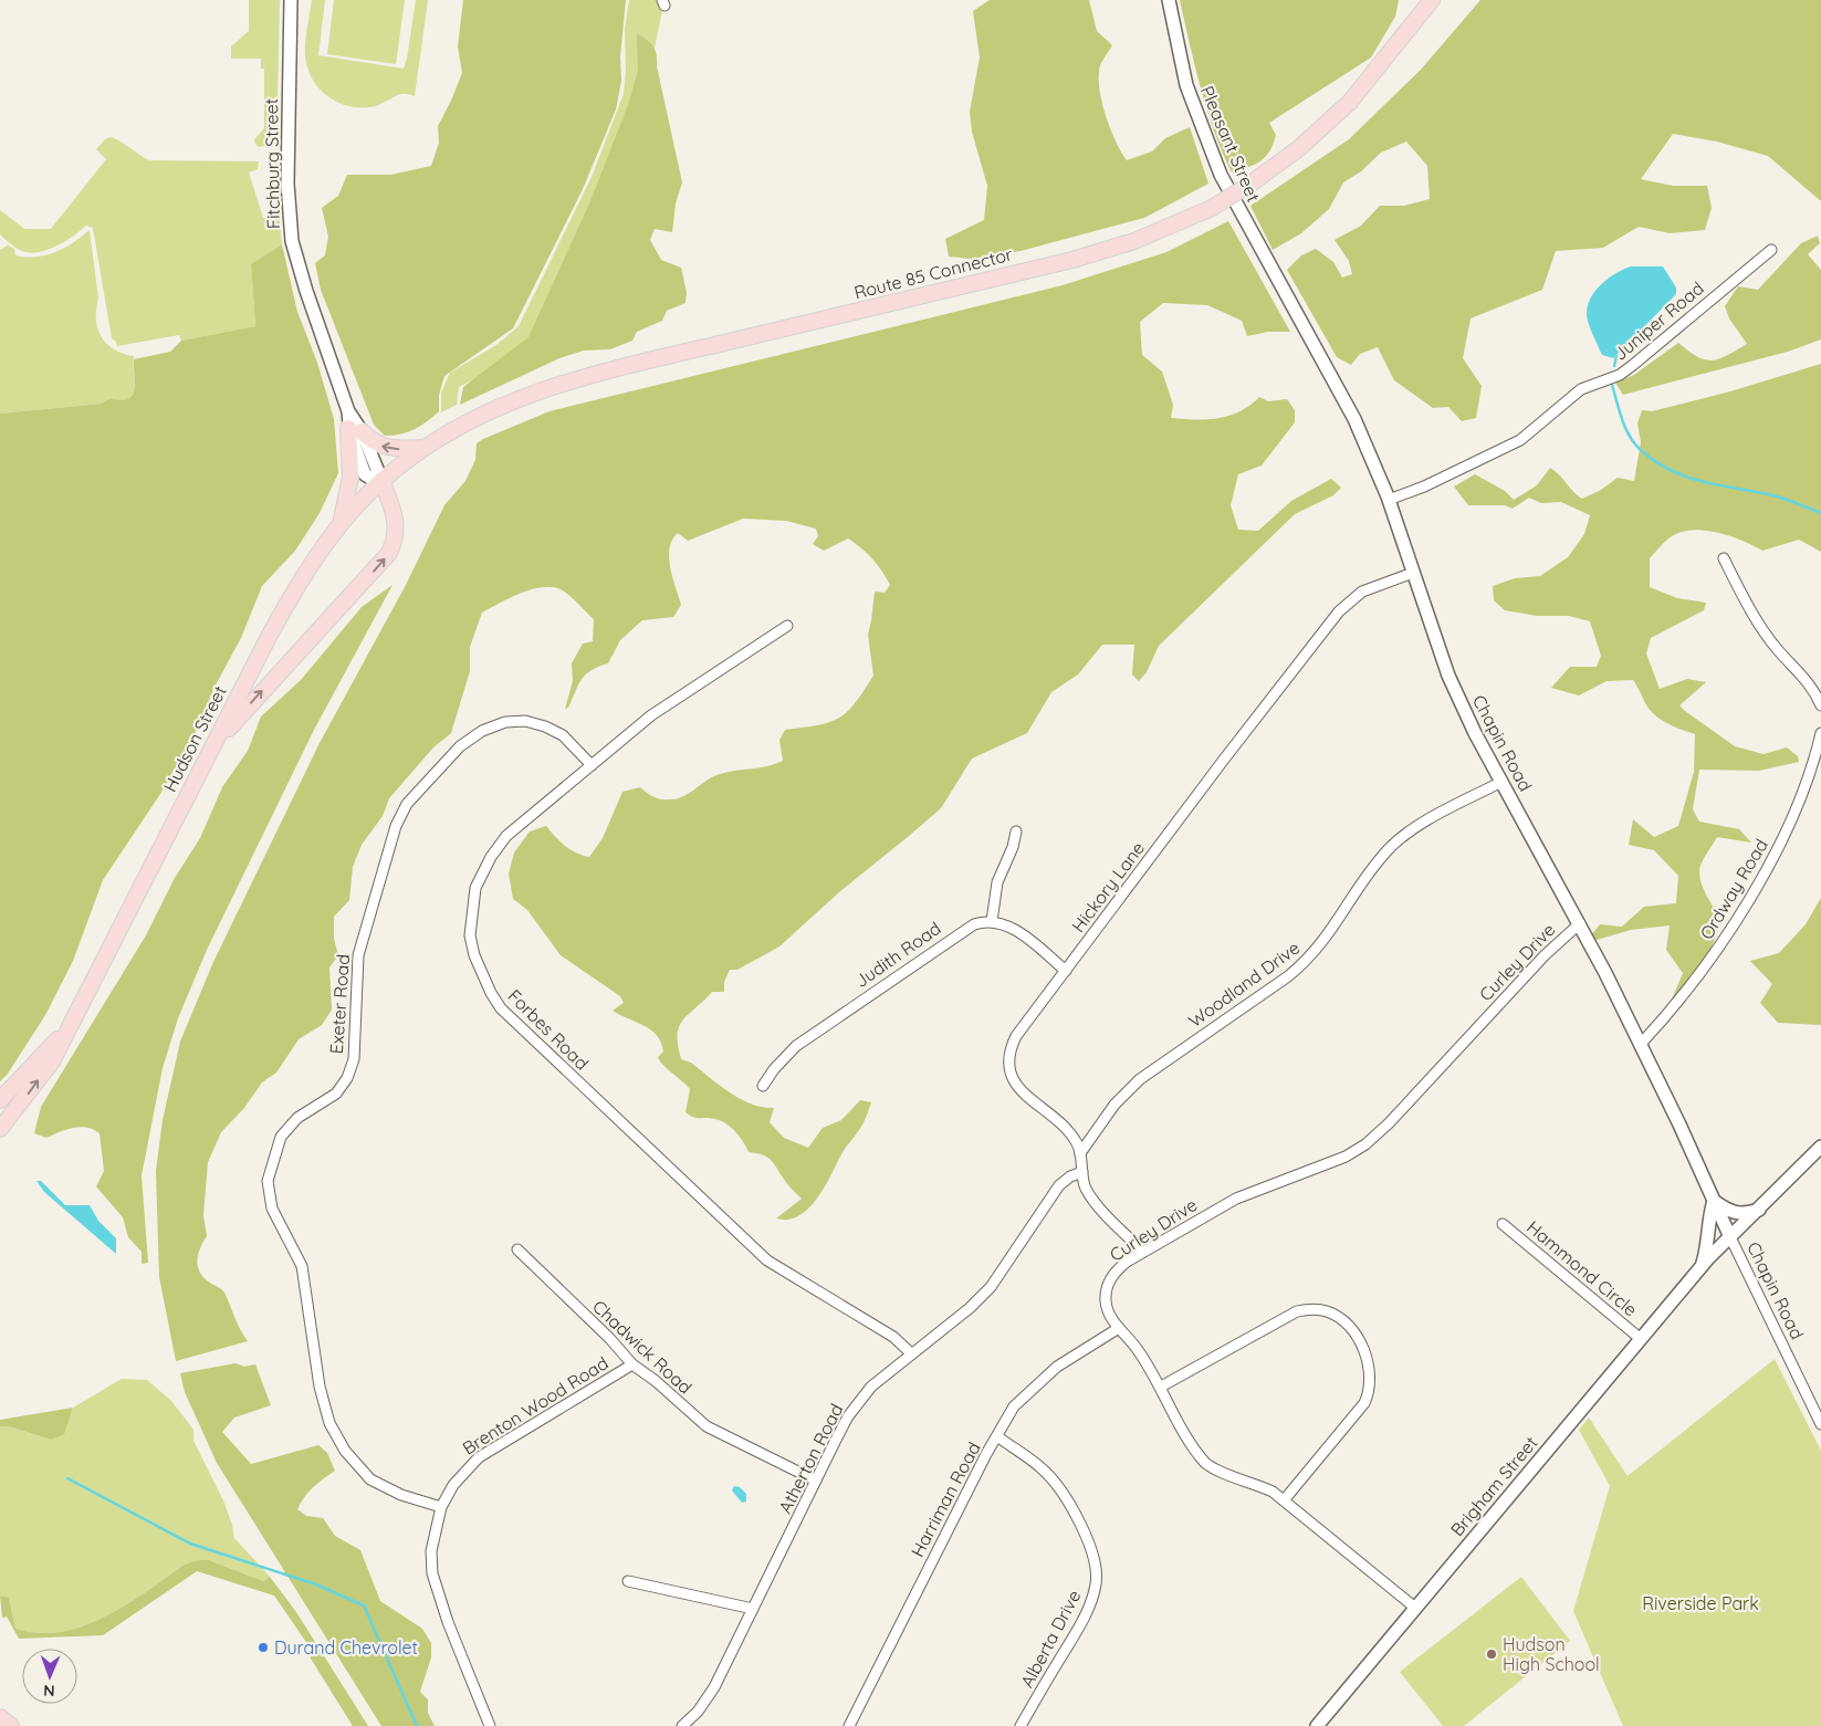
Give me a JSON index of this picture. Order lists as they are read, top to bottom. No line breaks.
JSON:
{"streets":{"main road":["Route 85 Connector","Hudson Street"],"street":["Pleasant Street","Fitchburg Street","Juniper Road","Chapin Road","Hickory Lane","Ordway Road","Judith Road","Curley Drive","Woodland Drive","Exeter Road","Forbes Road","Hammond Circle","Chadwick Road","Brenton Wood Road","Atherton Road","Brigham Street","Harriman Road","Alberta Drive"]},"crossings":[["Pleasant Street","Chapin Road"],["Route 85 Connector","Hudson Street"],["Juniper Road","Chapin Road"],["Chapin Road","Hickory Lane"],["Chapin Road","Ordway Road"],["Chapin Road","Curley Drive"],["Chapin Road","Woodland Drive"],["Chapin Road","Brigham Street"],["Hickory Lane","Curley Drive"],["Hickory Lane","Woodland Drive"],["Hickory Lane","Atherton Road"],["Curley Drive","Brigham Street"],["Curley Drive","Harriman Road"],["Exeter Road","Forbes Road"],["Exeter Road","Brenton Wood Road"],["Forbes Road","Atherton Road"],["Hammond Circle","Brigham Street"],["Chadwick Road","Brenton Wood Road"],["Chadwick Road","Atherton Road"],["Harriman Road","Alberta Drive"]],"parks":["Riverside Park"],"places":["Durand Chevrolet","Hudson High School"],"north":"bottom"}
